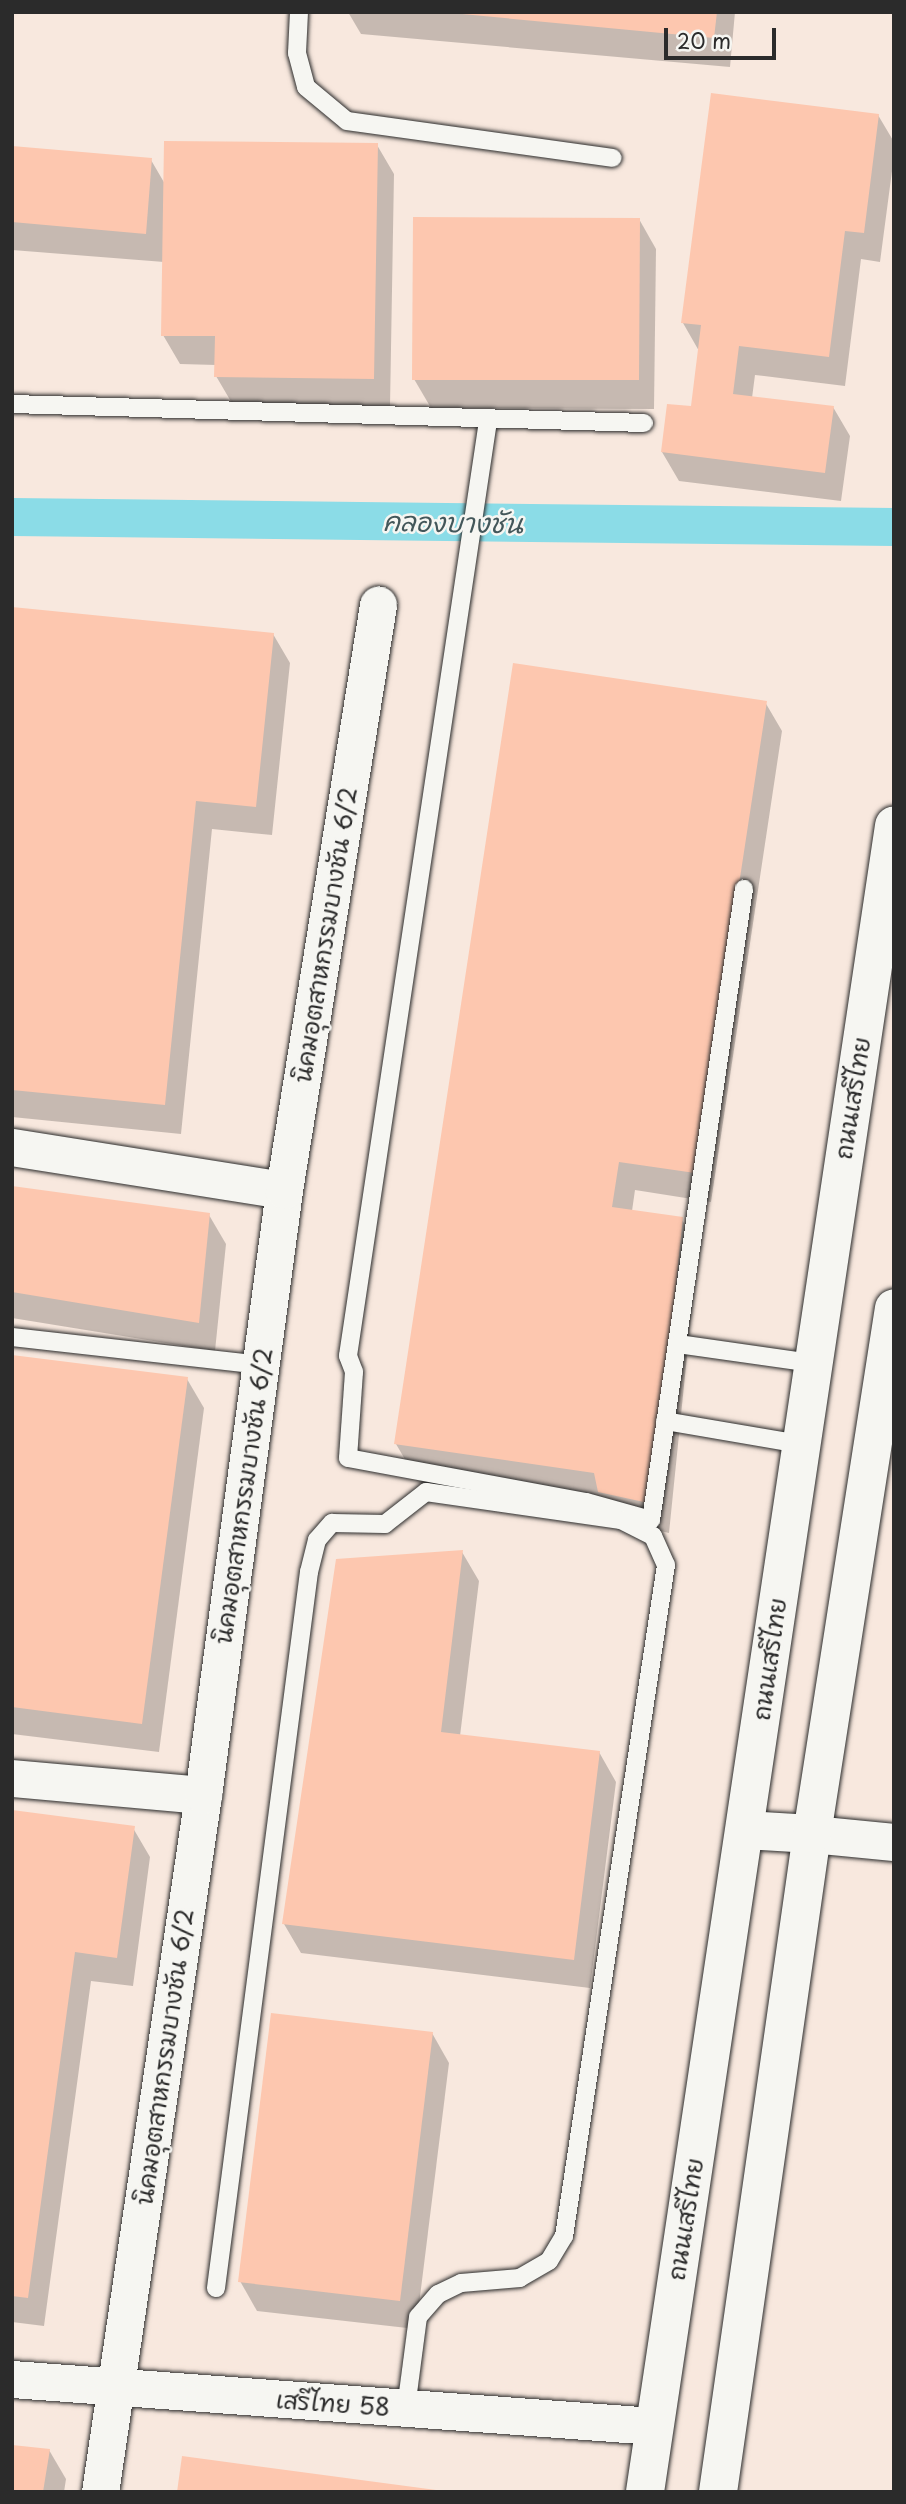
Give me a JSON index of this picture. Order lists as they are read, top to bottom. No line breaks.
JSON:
{"streets":{"main road":["ถนนเสรีไทย"],"street":["นิคมอุตสาหกรรมบางชัน 6/2","เสรีไทย 58"]},"crossings":[["นิคมอุตสาหกรรมบางชัน 6/2","เสรีไทย 58"],["ถนนเสรีไทย","เสรีไทย 58"]],"water":["คลองบางชัน"],"scale_bar":"20 m"}
